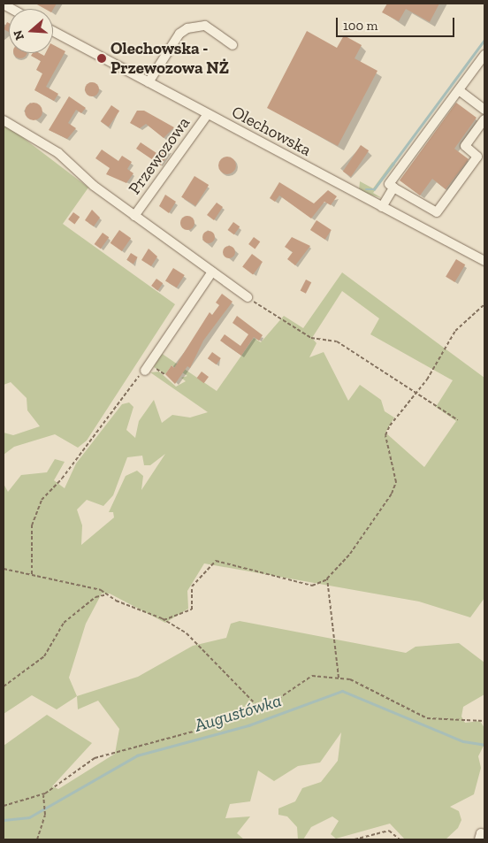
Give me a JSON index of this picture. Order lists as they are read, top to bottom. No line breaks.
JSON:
{"streets":{"street":["Olechowska","Przewozowa"]},"crossings":[["Olechowska","Przewozowa"]],"water":["Augustówka"],"places":["Olechowska - Przewozowa NŻ"],"scale_bar":"100 m","north":"left"}
